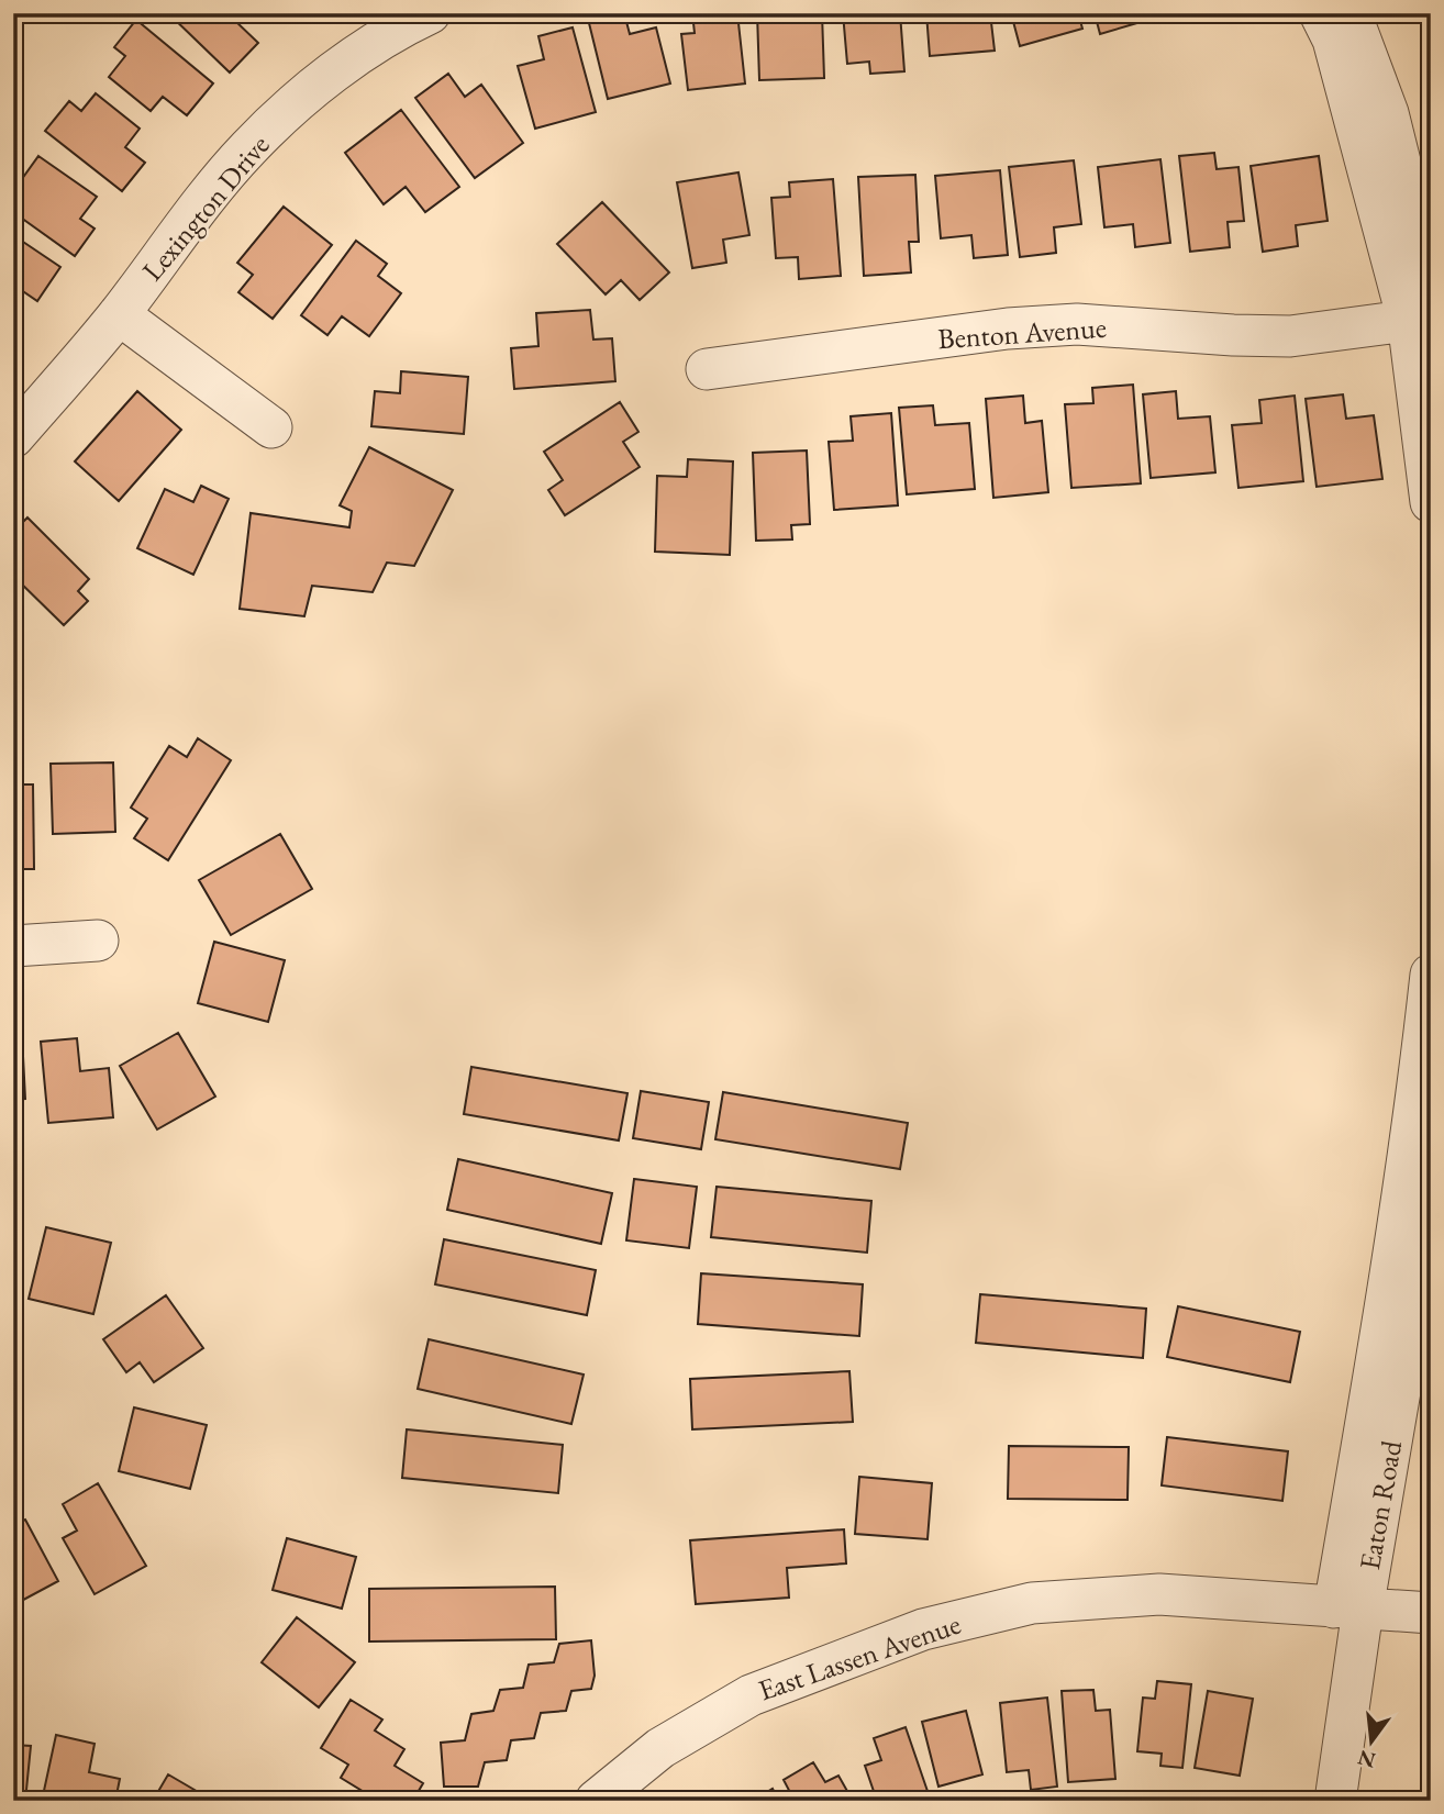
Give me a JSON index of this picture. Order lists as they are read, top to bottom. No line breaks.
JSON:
{"streets":{"street":["Lexington Drive","Benton Avenue","Eaton Road","East Lassen Avenue"]},"crossings":[["Eaton Road","East Lassen Avenue"]],"north":"bottom"}
